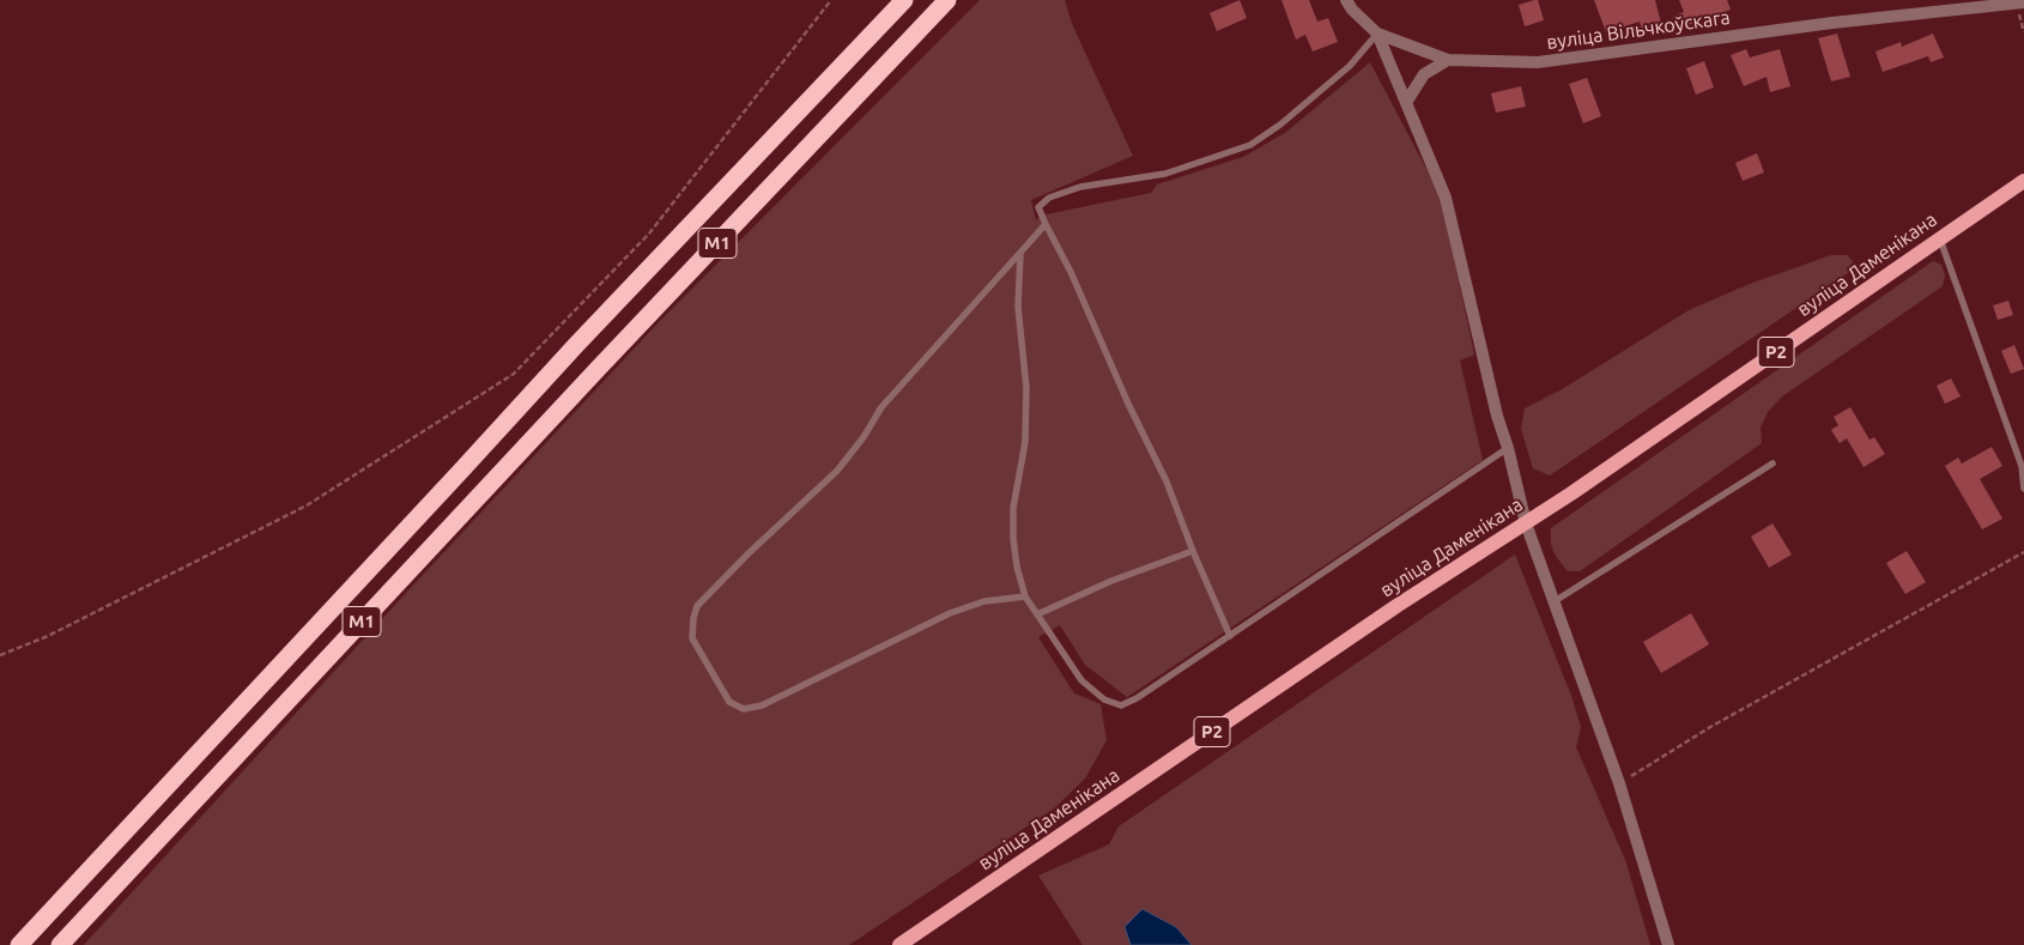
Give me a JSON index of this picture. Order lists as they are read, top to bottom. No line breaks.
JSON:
{"streets":{"highway":["М1"],"main road":["вуліца Даменікана","Р2"],"street":["вуліца Вільчкоўскага"]}}
